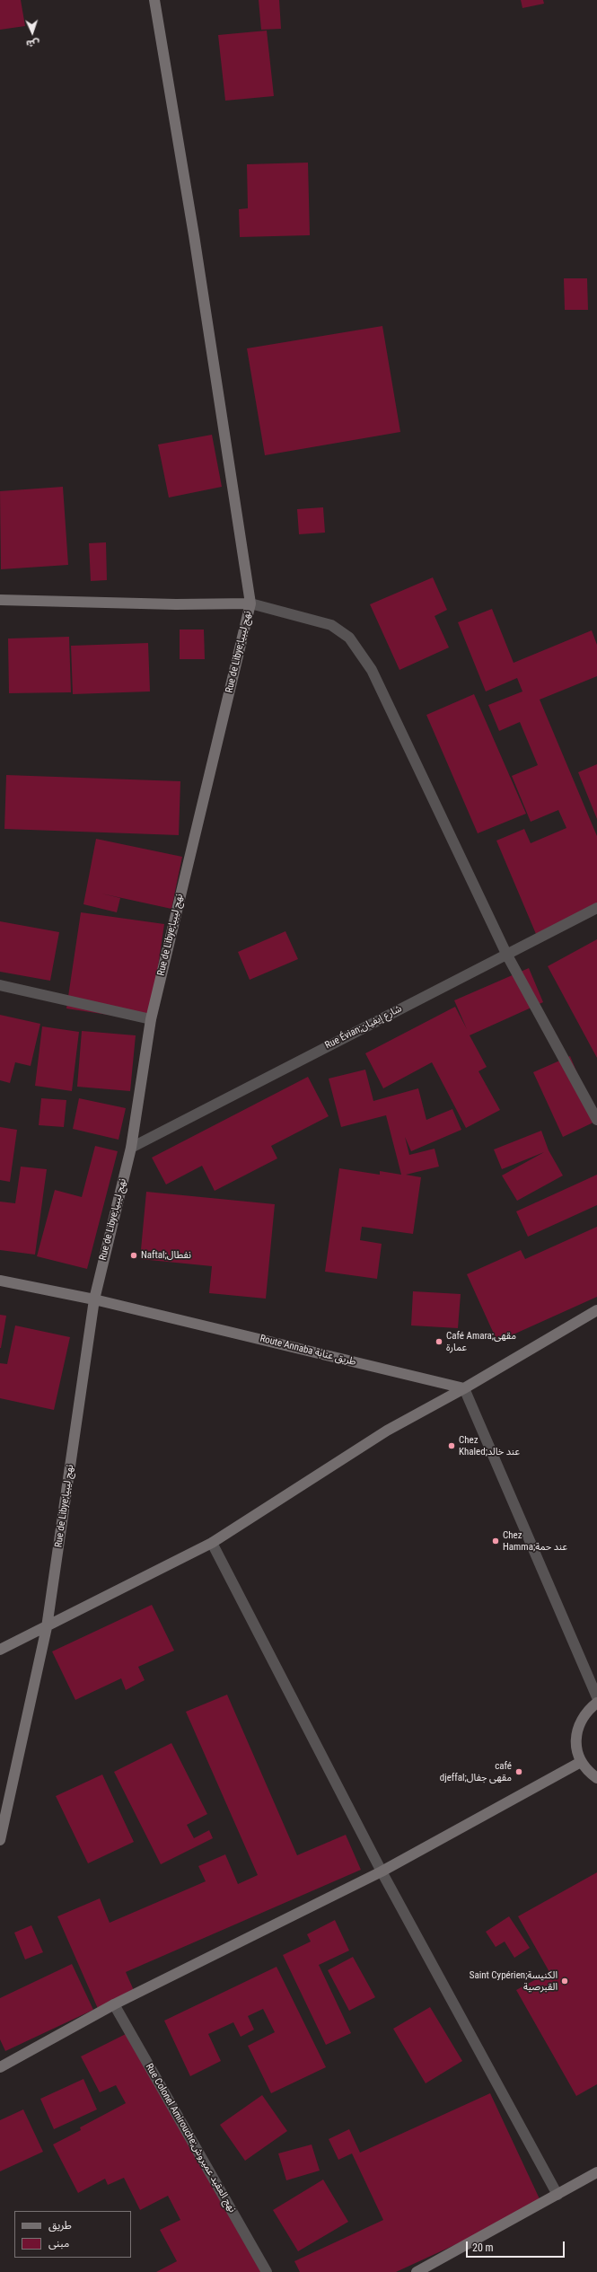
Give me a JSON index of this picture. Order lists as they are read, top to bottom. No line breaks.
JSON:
{"streets":{"street":["Rue de Libye;نهج ليبيا","Rue Évian;شارع إيفيان","Route Annaba طريق عنابة","Rue Colonel Amirouche;نهج العقيد عميروش"]},"crossings":[["Rue de Libye;نهج ليبيا","Rue Évian;شارع إيفيان"],["Rue de Libye;نهج ليبيا","Route Annaba طريق عنابة"]],"places":["Naftal;نفطال","Café Amara;مقهى عمارة","Chez Khaled;عند خالد","Chez Hamma;عند حمة","café djeffal;مقهى جفال","Saint Cypérien;الكنيسة القبرصية"],"legend":["طريق","مبنى"],"scale_bar":"20 m","north":"bottom"}
